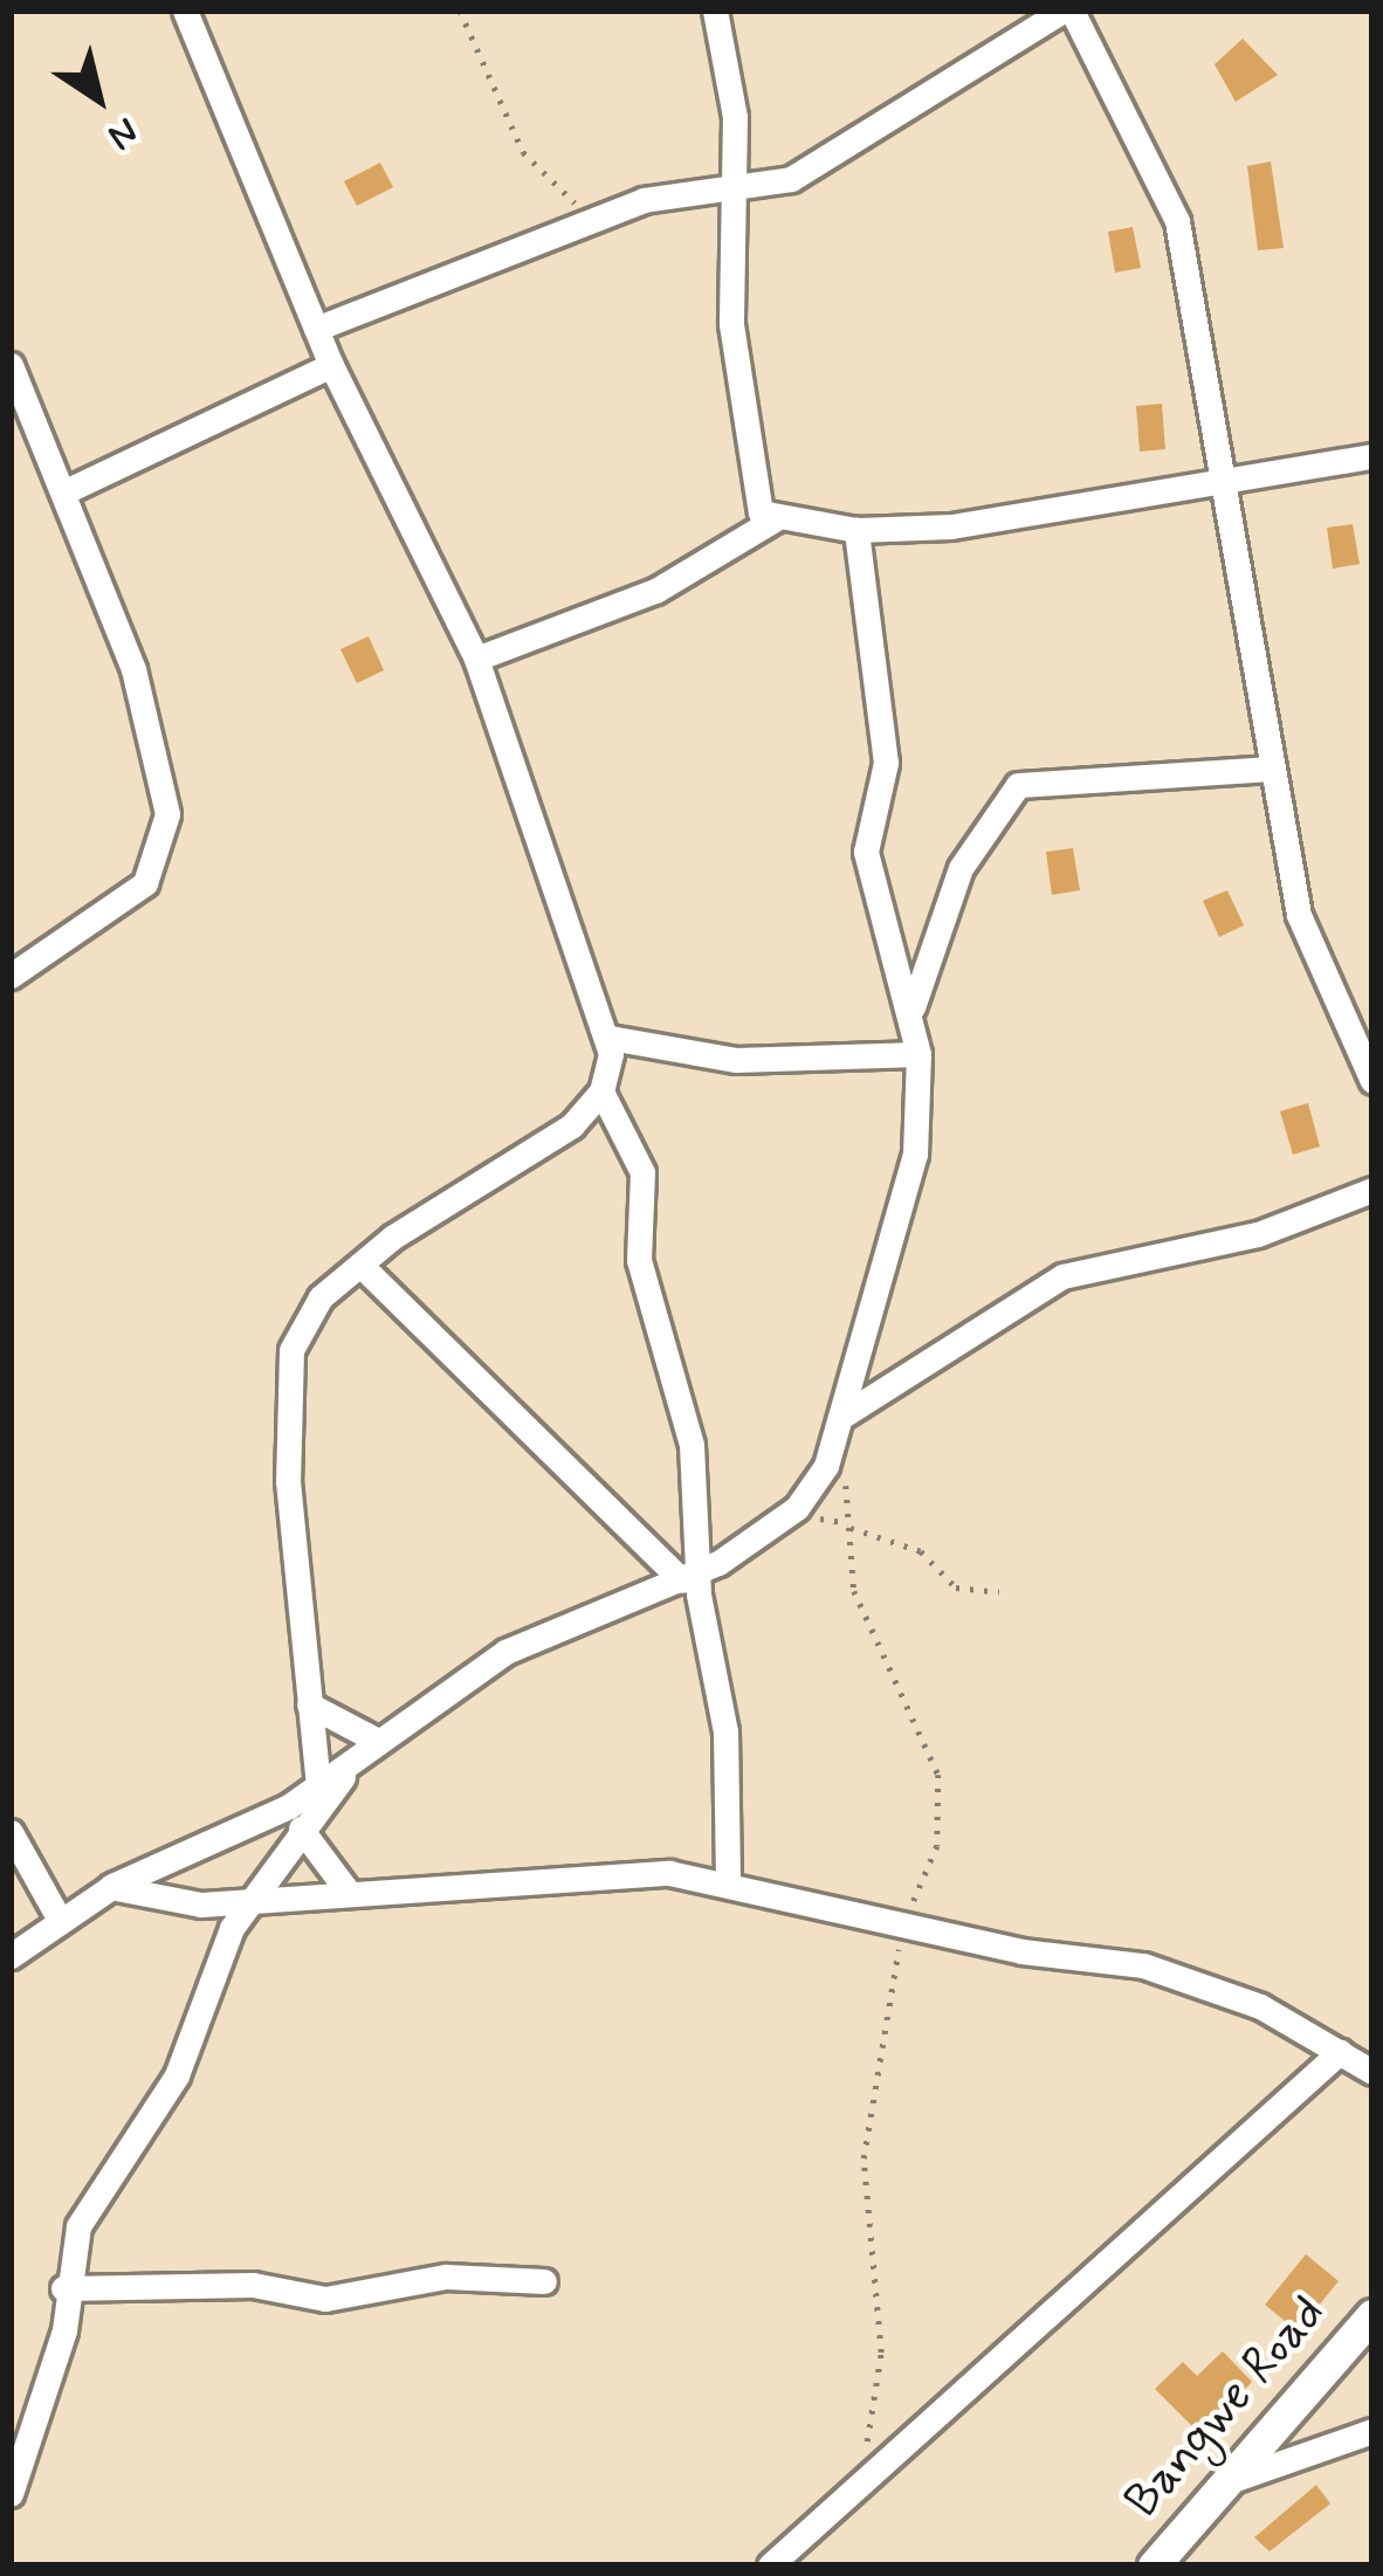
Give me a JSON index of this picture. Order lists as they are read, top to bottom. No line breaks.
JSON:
{"streets":{"street":["Bangwe Road"]},"north":"bottom right"}
